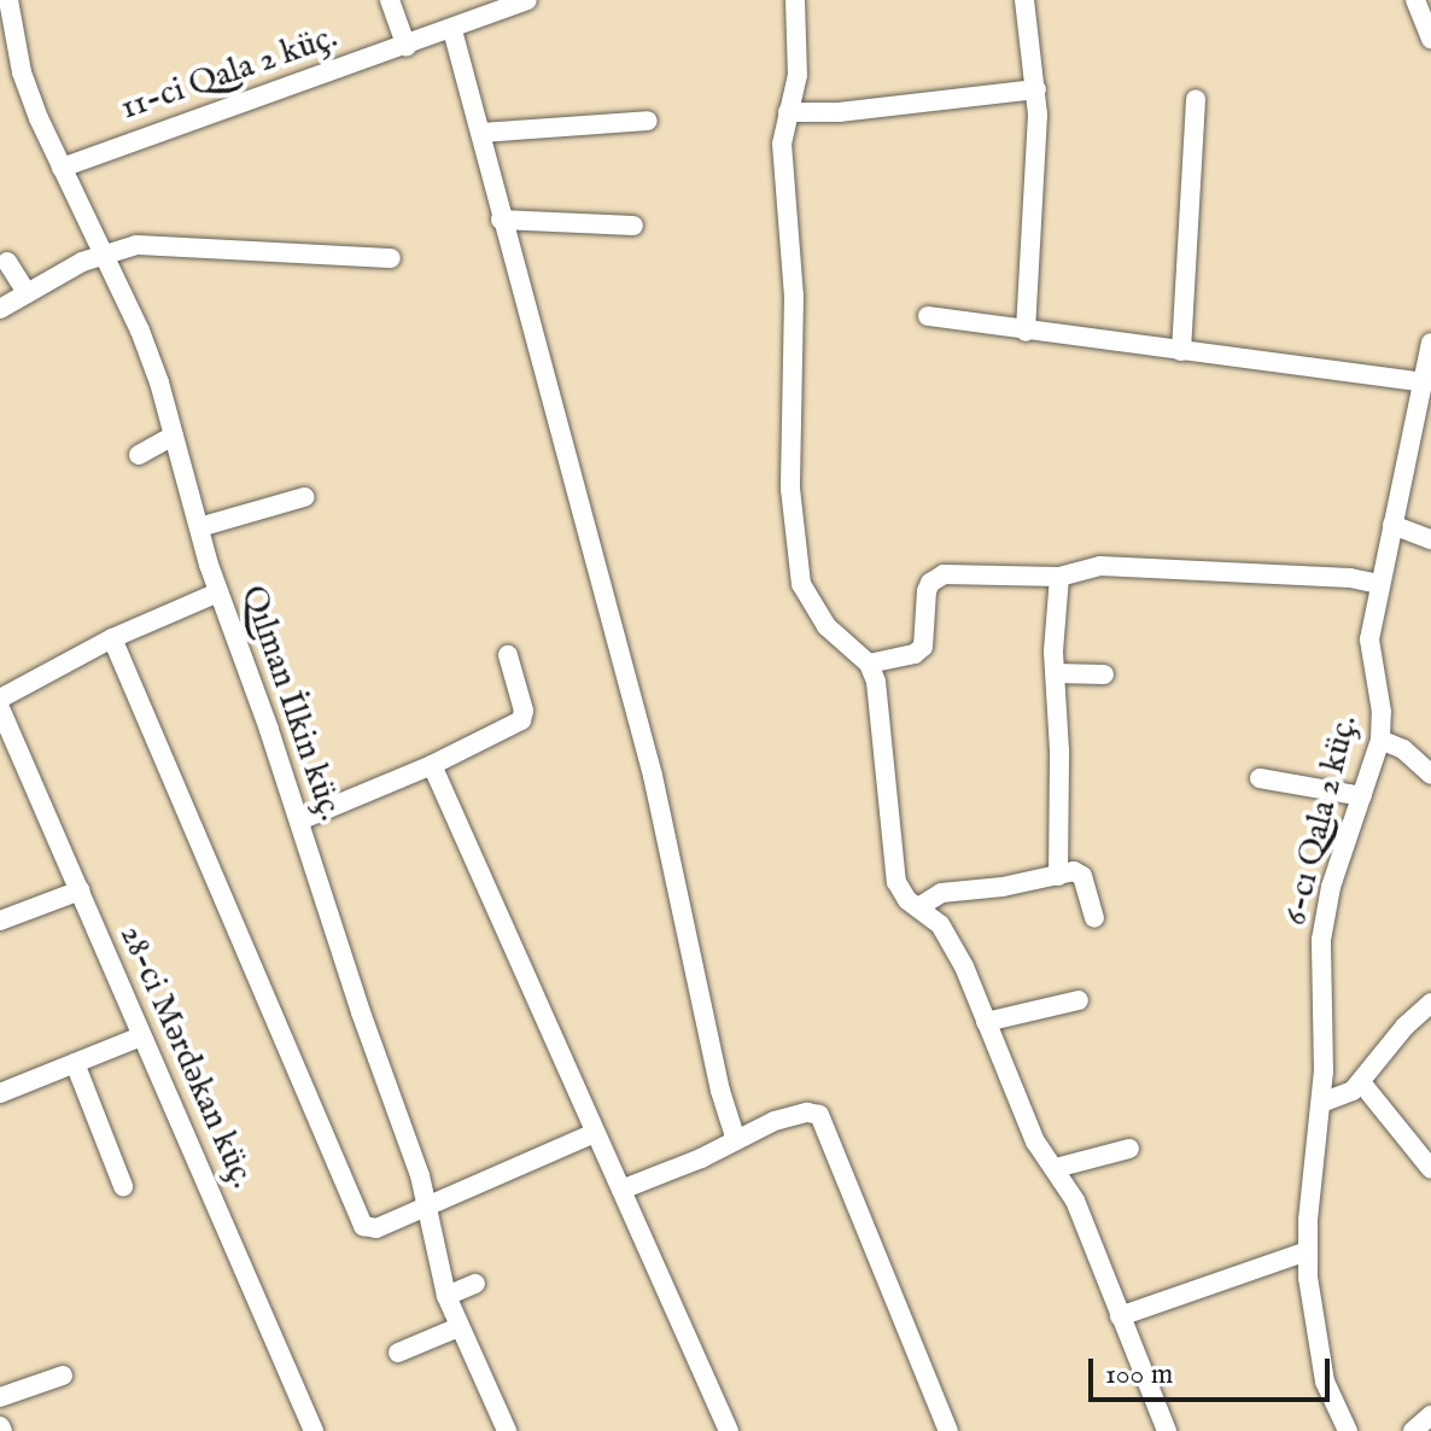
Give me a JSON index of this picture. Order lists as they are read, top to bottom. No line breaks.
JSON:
{"streets":{"street":["11-ci Qala 2 küç.","Qılman İlkin küç.","6-cı Qala 2 küç.","28-ci Mərdəkan küç."]},"crossings":[["11-ci Qala 2 küç.","Qılman İlkin küç."]],"scale_bar":"100 m"}
